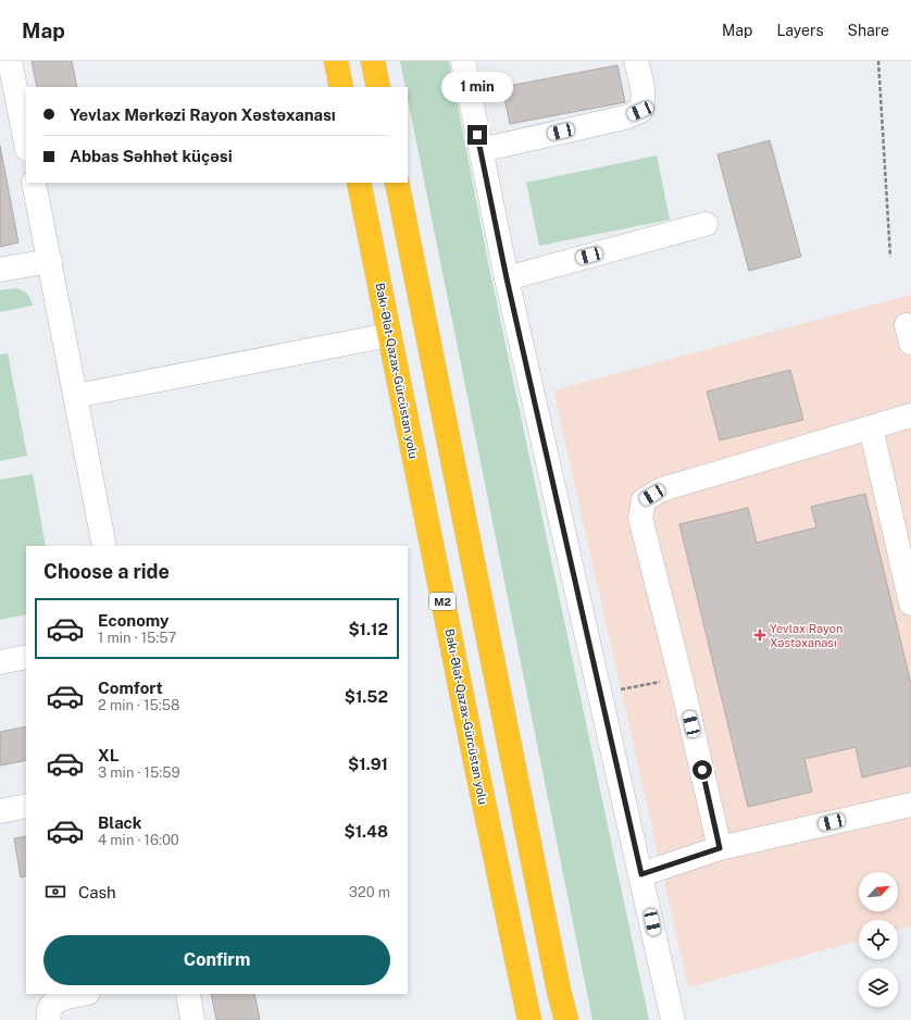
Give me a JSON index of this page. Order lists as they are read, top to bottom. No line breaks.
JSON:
{"streets":{"highway":["Bakı-Ələt-Qazax-Gürcüstan yolu","M2"]},"places":{"health":["Yevlax Rayon Xəstəxanası"]},"north":"top right","page":{"header":"Map","nav":["Map","Layers","Share"],"bubble":"1 min","banner":["Yevlax Mərkəzi Rayon Xəstəxanası","Abbas Səhhət küçəsi"],"heading":"Choose a ride","list":[{"name":"Economy","note":"1 min · 15:57","value":"$1.12"},{"name":"Comfort","note":"2 min · 15:58","value":"$1.52"},{"name":"XL","note":"3 min · 15:59","value":"$1.91"},{"name":"Black","note":"4 min · 16:00","value":"$1.48"}],"pay":["Cash","320 m"],"buttons":"Confirm"}}
